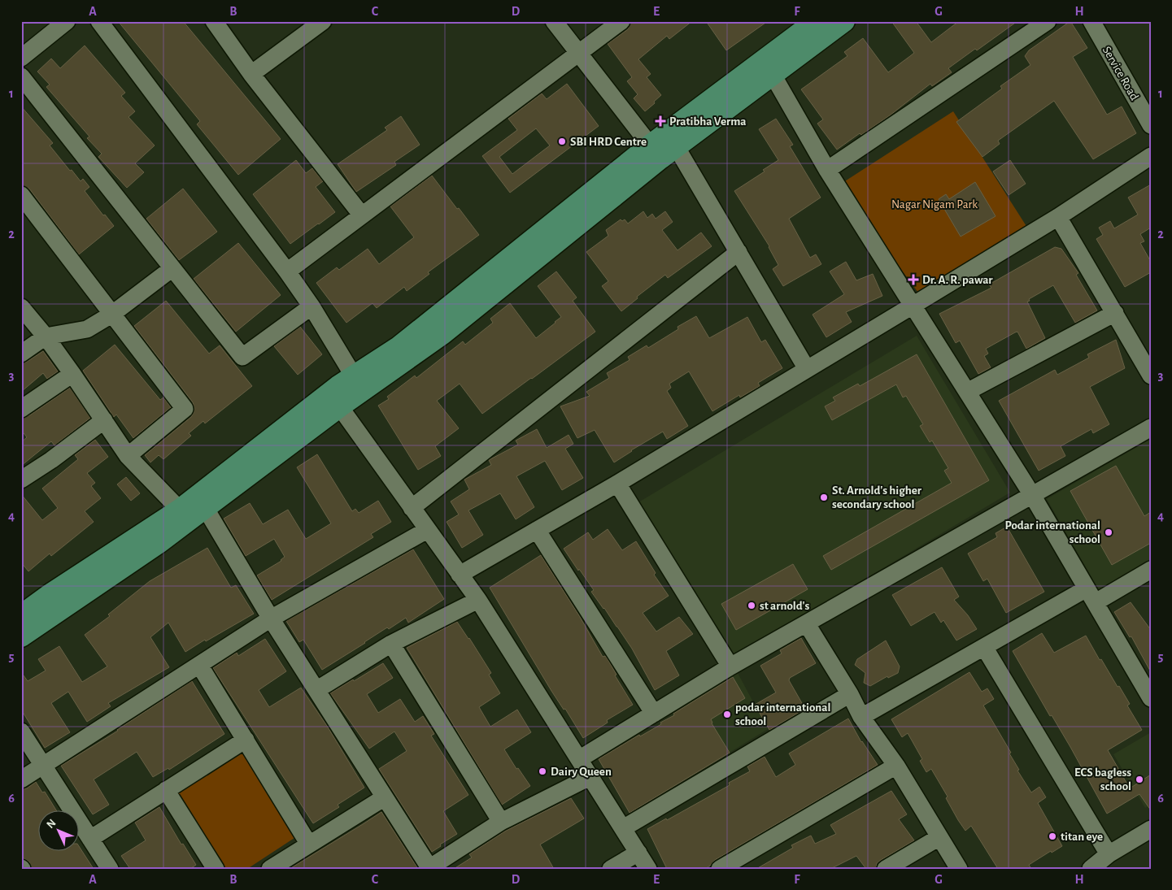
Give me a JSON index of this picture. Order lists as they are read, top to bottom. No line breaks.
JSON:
{"streets":{"street":["Service Road"]},"parks":["Nagar Nigam Park"],"places":{"health":["Pratibha Verma","Dr. A. R. pawar"],"other":["SBI HRD Centre","St. Arnold's higher secondary school","Podar international school","st arnold's","podar international school","Dairy Queen","ECS bagless school","titan eye"]},"north":"top left","grid":{"columns":["A","B","C","D","E","F","G","H"],"rows":["1","2","3","4","5","6"]}}
